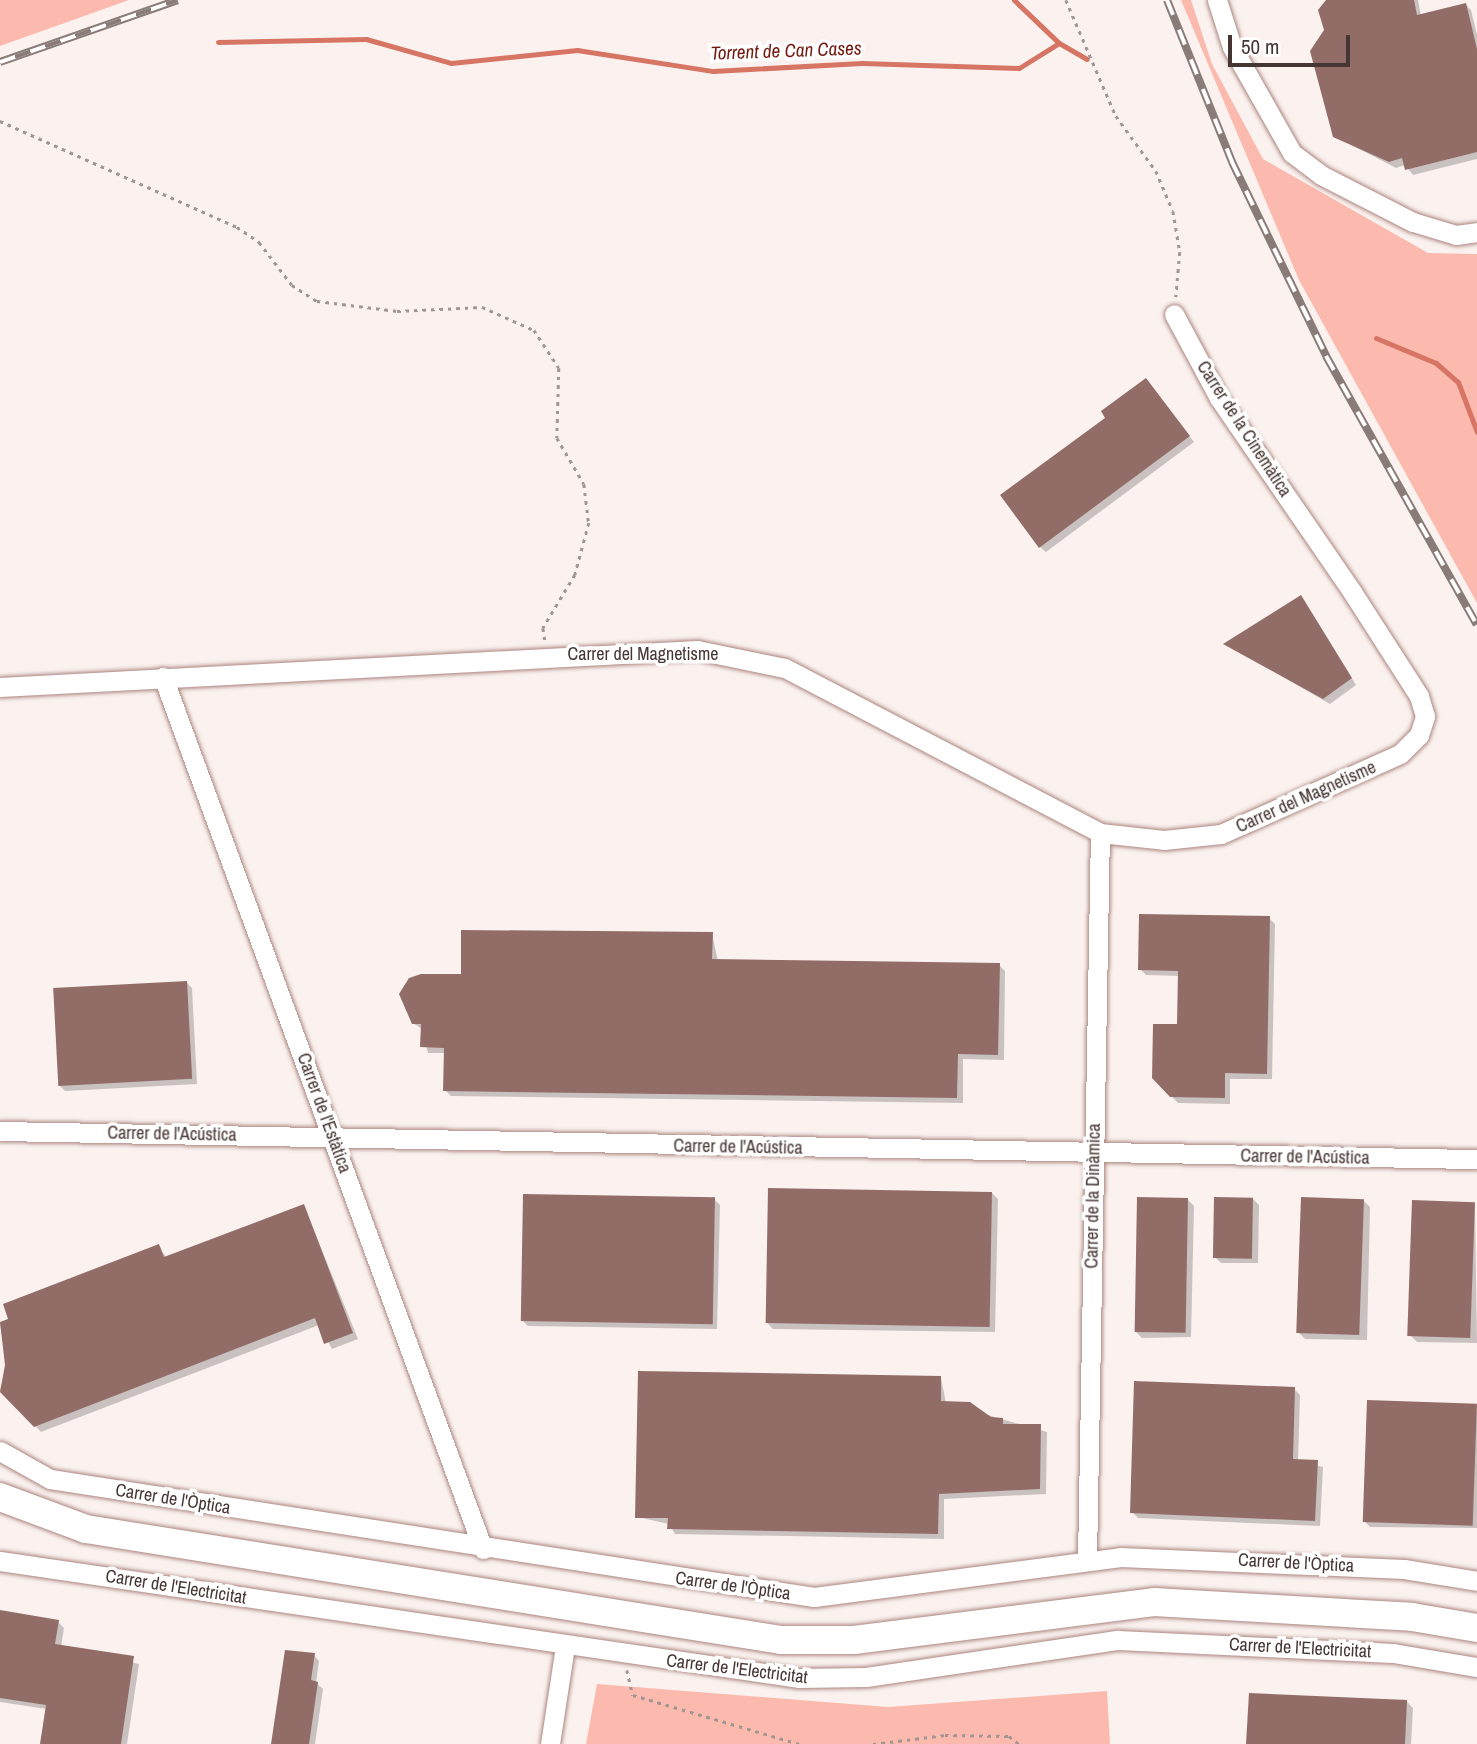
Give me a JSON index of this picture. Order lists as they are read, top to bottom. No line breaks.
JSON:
{"streets":{"street":["Carrer de la Cinemàtica","Carrer del Magnetisme","Carrer de l'Estàtica","Carrer de l'Acústica","Carrer de la Dinàmica","Carrer de l'Òptica","Carrer de l'Electricitat"]},"crossings":[["Carrer de la Cinemàtica","Carrer del Magnetisme"],["Carrer del Magnetisme","Carrer de l'Estàtica"],["Carrer del Magnetisme","Carrer de la Dinàmica"],["Carrer de l'Estàtica","Carrer de l'Acústica"],["Carrer de l'Estàtica","Carrer de l'Òptica"],["Carrer de l'Acústica","Carrer de la Dinàmica"],["Carrer de la Dinàmica","Carrer de l'Òptica"]],"water":["Torrent de Can Cases"],"scale_bar":"50 m"}
